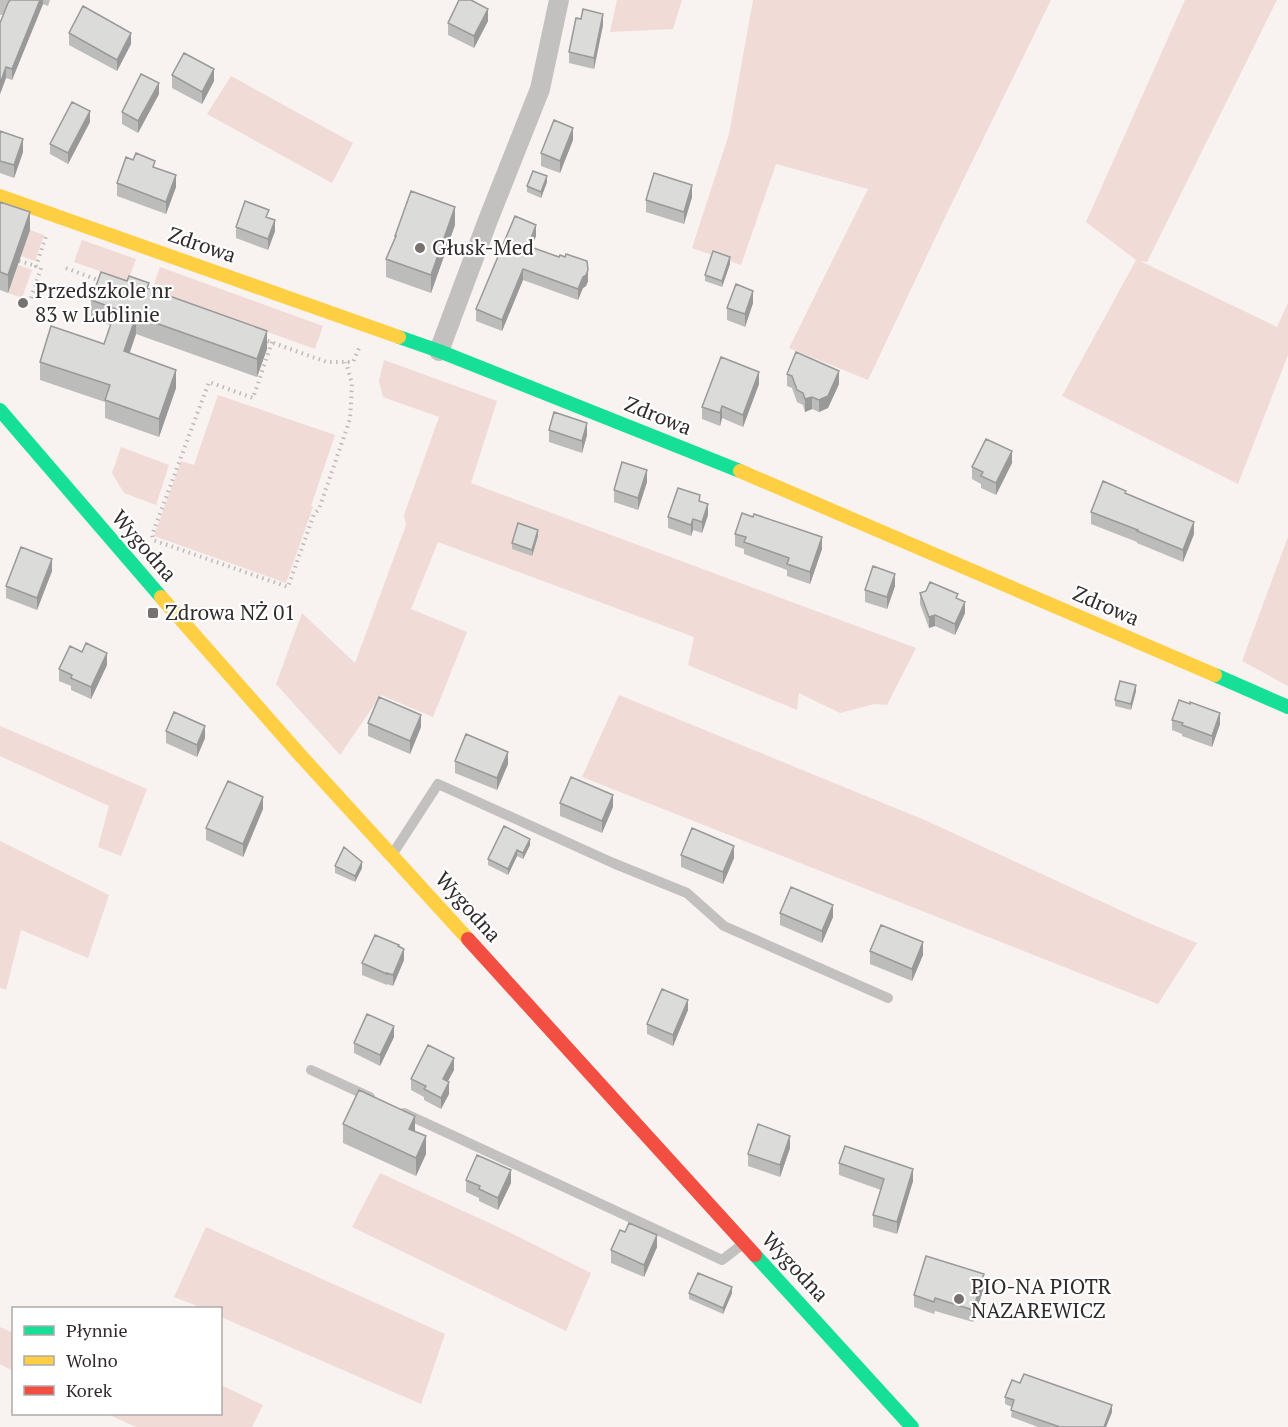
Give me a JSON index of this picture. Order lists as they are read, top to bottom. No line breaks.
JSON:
{"streets":{"street":["Zdrowa","Wygodna"]},"places":{"other":["Głusk-Med","Przedszkole nr 83 w Lublinie","PIO-NA PIOTR NAZAREWICZ"],"transit":["Zdrowa NŻ 01"]},"legend":["Płynnie","Wolno","Korek"]}
